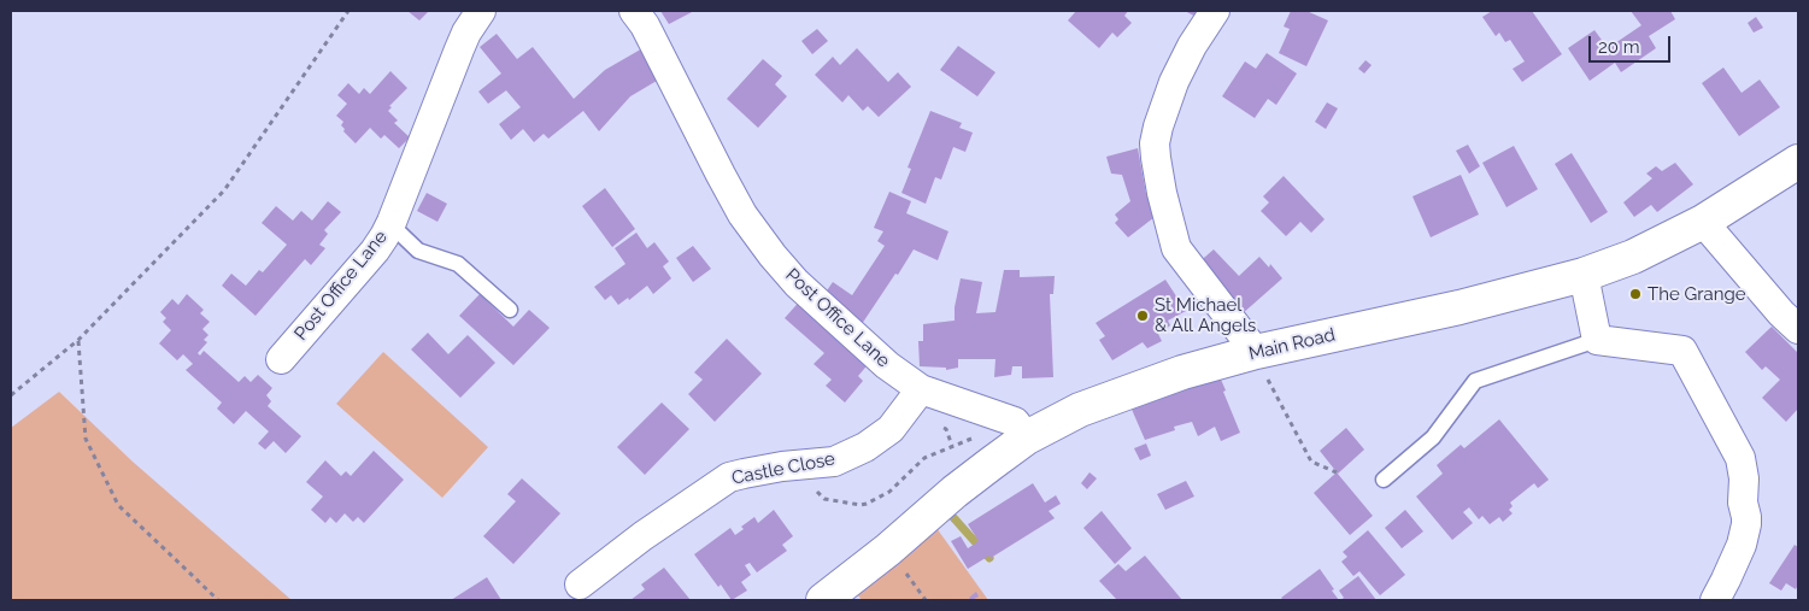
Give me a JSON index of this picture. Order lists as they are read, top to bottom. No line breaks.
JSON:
{"streets":{"main road":["Main Road"],"street":["Post Office Lane","Castle Close"]},"crossings":[["Post Office Lane","Main Road"],["Post Office Lane","Castle Close"]],"places":["The Grange","St Michael & All Angels"],"scale_bar":"20 m"}
